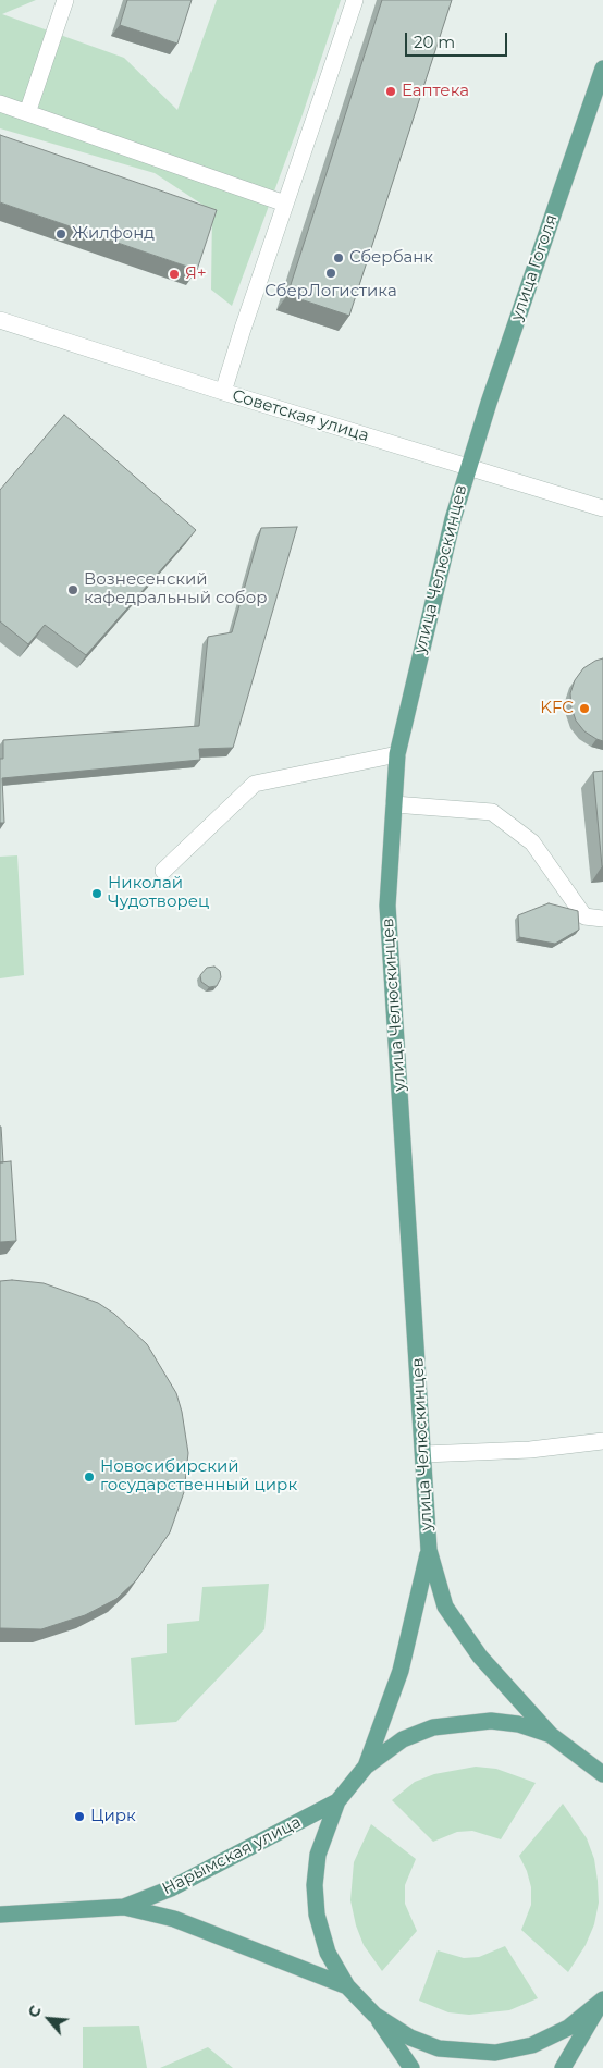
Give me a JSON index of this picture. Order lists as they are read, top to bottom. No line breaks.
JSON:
{"streets":{"main road":["улица Гоголя","улица Челюскинцев","Нарымская улица"],"street":["Советская улица"]},"crossings":[["улица Гоголя","Советская улица"],["улица Гоголя","улица Челюскинцев"],["Советская улица","улица Челюскинцев"]],"places":["Еаптека","Жилфонд","Сбербанк","СберЛогистика","Я+","Вознесенский кафедральный собор","KFC","Николай Чудотворец","Новосибирский государственный цирк","Цирк"],"scale_bar":"20 m","north":"top left"}
